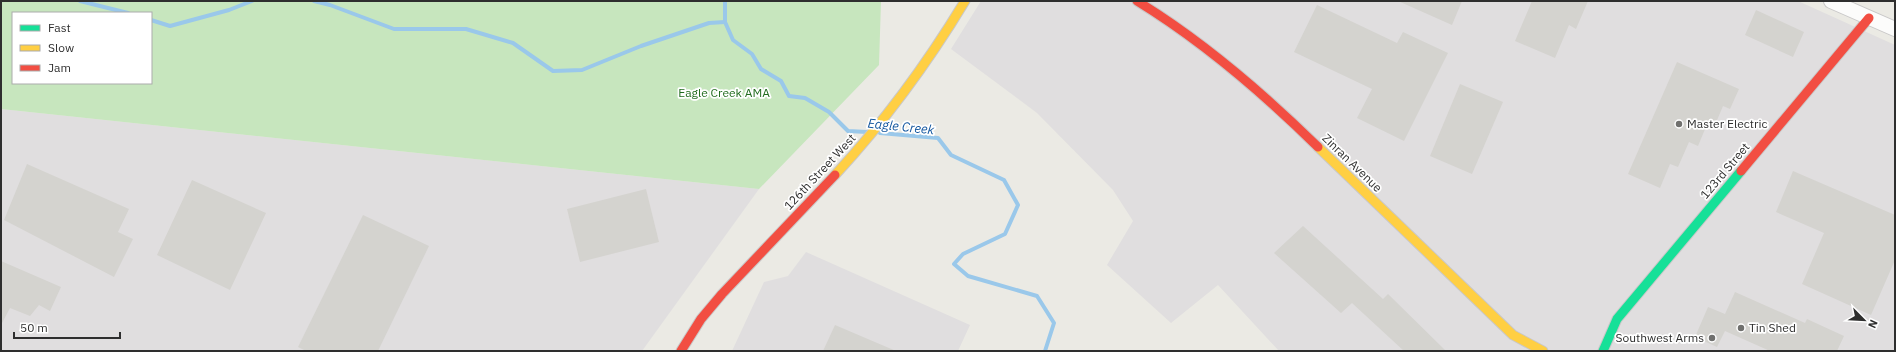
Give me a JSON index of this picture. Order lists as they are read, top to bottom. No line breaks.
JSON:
{"streets":{"street":["Zinran Avenue","123rd Street","126th Street West"]},"water":["Eagle Creek"],"parks":["Eagle Creek AMA"],"places":["Master Electric","Tin Shed","Southwest Arms"],"legend":["Fast","Slow","Jam"],"scale_bar":"50 m","north":"bottom right"}
